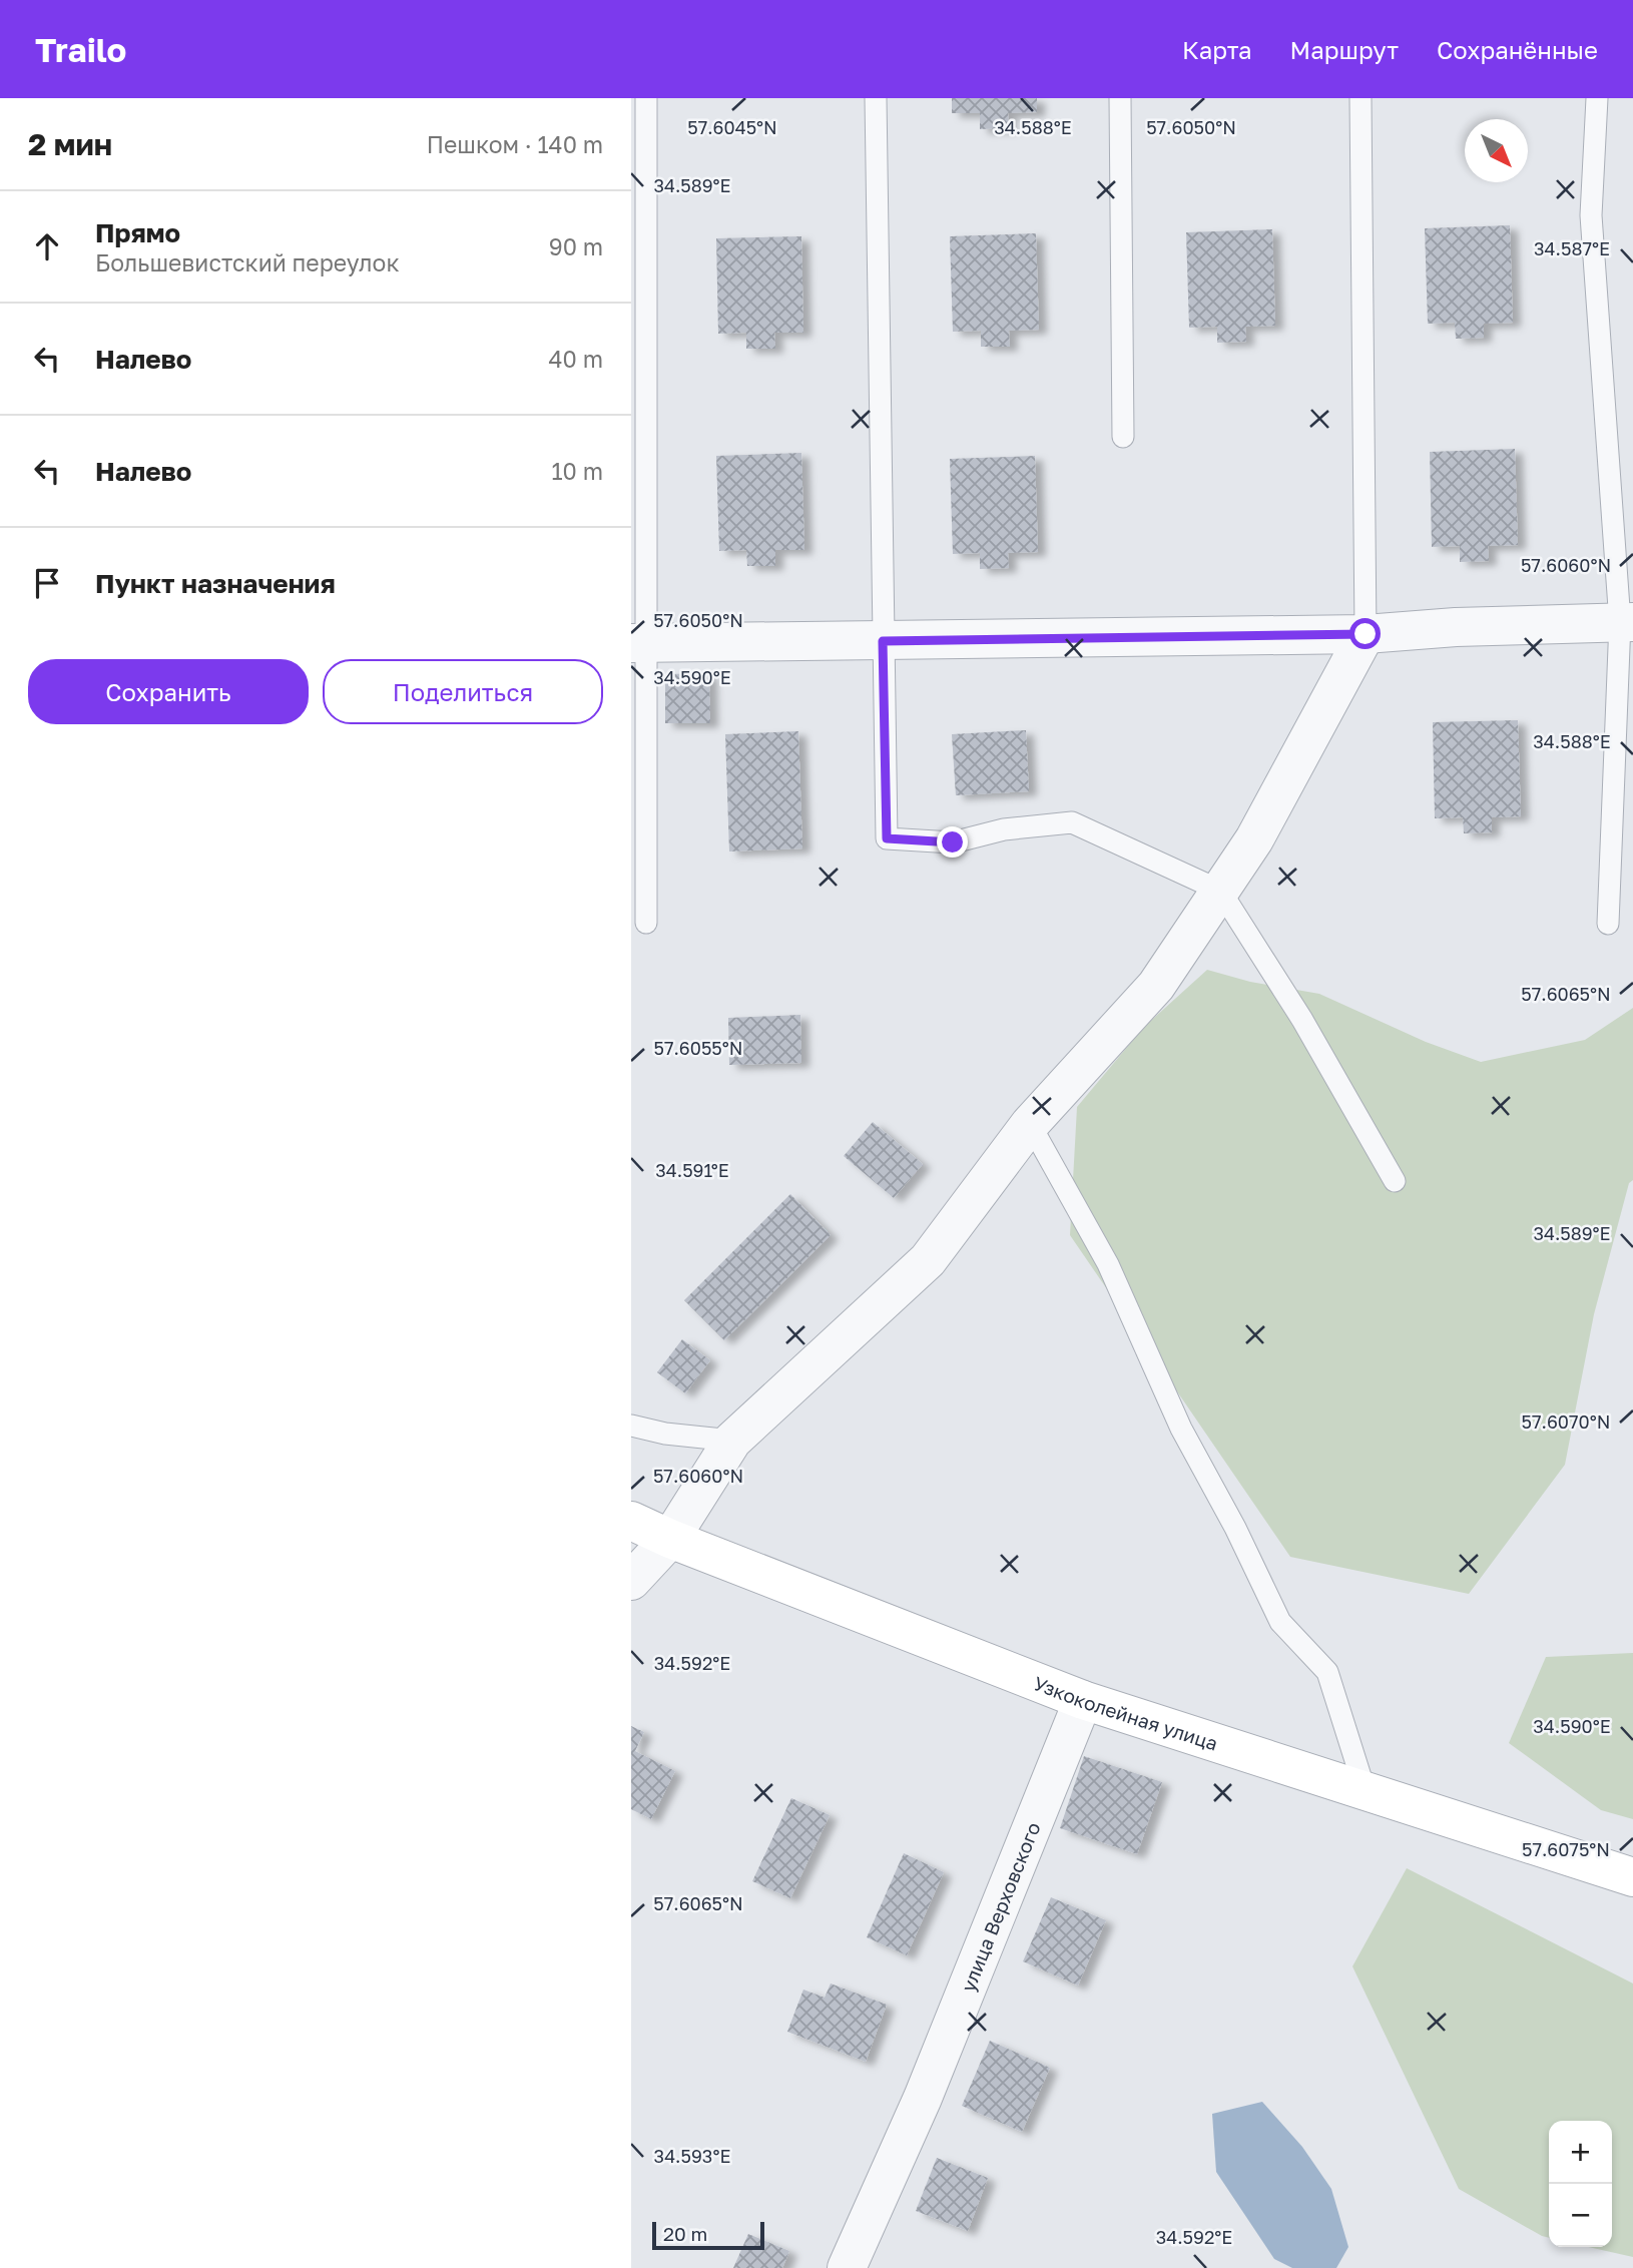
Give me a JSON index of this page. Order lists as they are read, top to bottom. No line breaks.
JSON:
{"streets":{"street":["Узкоколейная улица","улица Верховского"]},"crossings":[["Узкоколейная улица","улица Верховского"]],"scale_bar":"20 m","north":"bottom right","page":{"header":"Trailo","nav":["Карта","Маршрут","Сохранённые"],"heading":["2 мин","Пешком · 140 m"],"list":[["Прямо","Большевистский переулок","90 m"],["Налево","40 m"],["Налево","10 m"],"Пункт назначения"],"buttons":["Сохранить","Поделиться"],"map_buttons":["+","−"],"scale":"20 m"},"coordinates":["57.6045°N","57.6050°N","34.588°E","34.589°E","34.587°E","57.6060°N","34.590°E","57.6065°N","57.6055°N","34.591°E","57.6070°N","34.592°E","57.6075°N","34.593°E"]}
